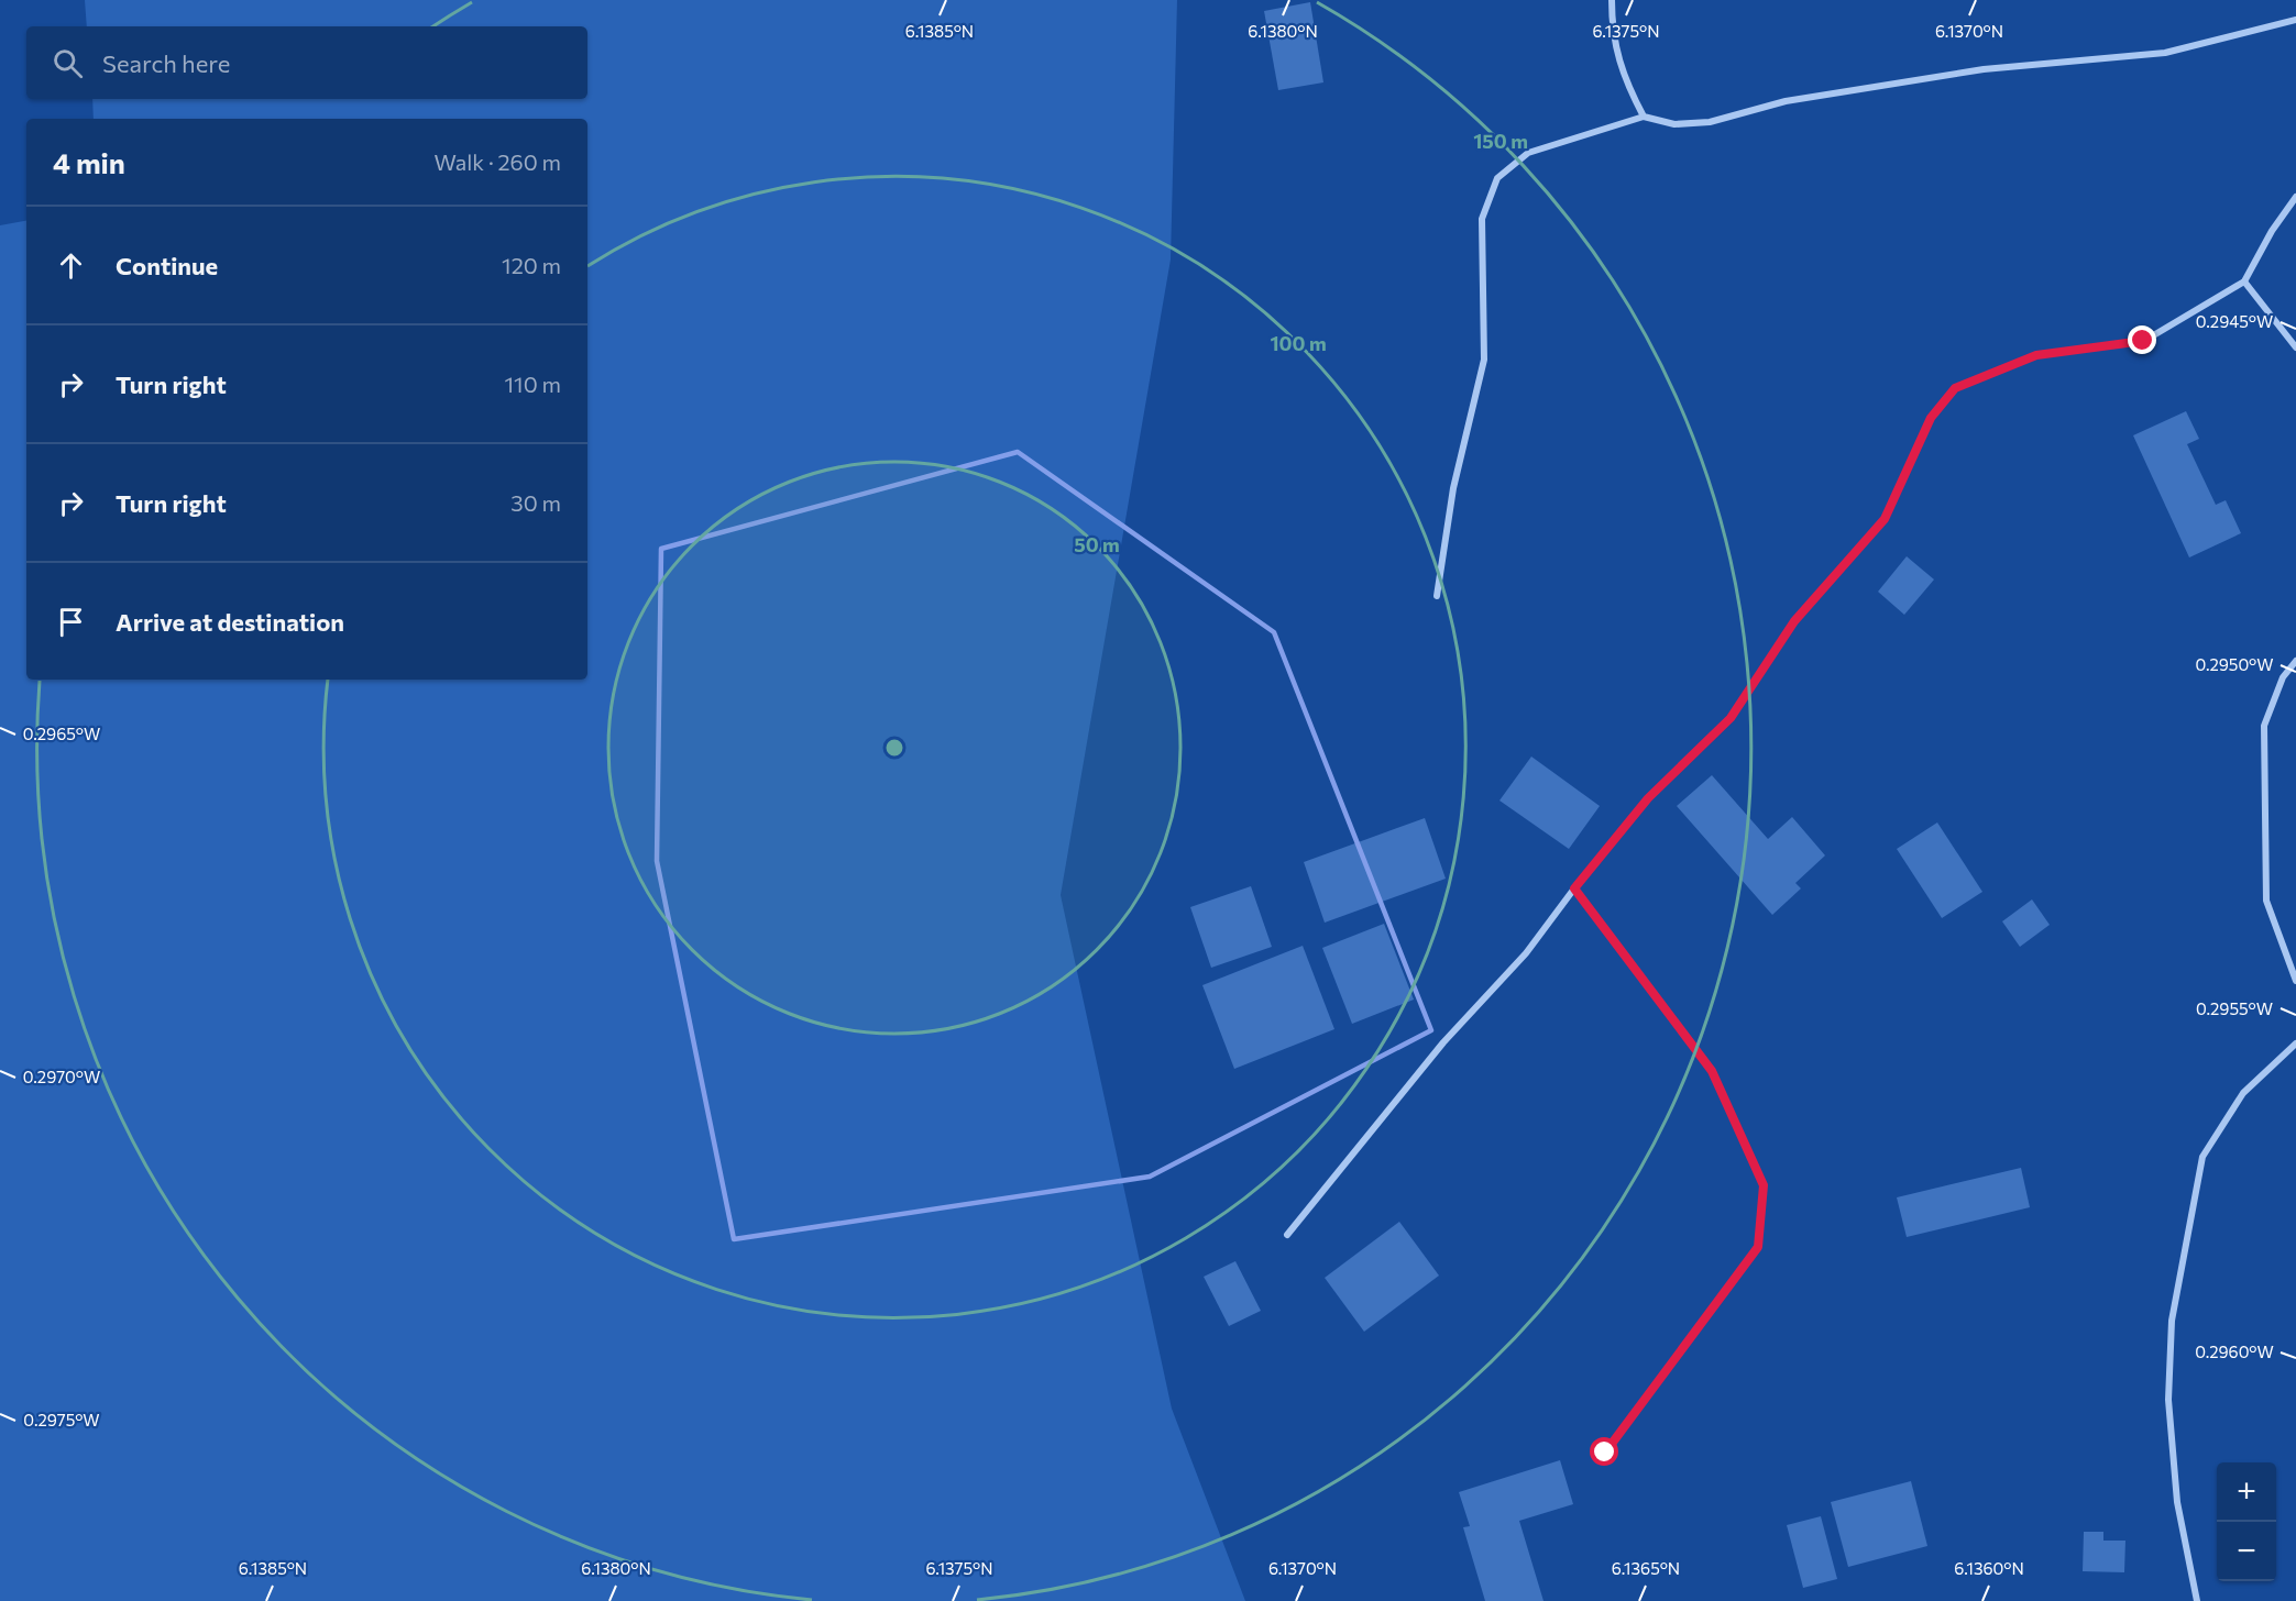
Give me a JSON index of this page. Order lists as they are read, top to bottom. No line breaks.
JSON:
{"page":{"search":"Search here","heading":["4 min","Walk · 260 m"],"list":[["Continue","120 m"],["Turn right","110 m"],["Turn right","30 m"],"Arrive at destination"],"map_buttons":["+","−"]},"coordinates":["6.1385°N","6.1380°N","6.1375°N","6.1370°N","0.2945°W","0.2950°W","0.2965°W","0.2955°W","0.2970°W","0.2960°W","0.2975°W","6.1365°N","6.1360°N"],"rings":["150 m","100 m","50 m"]}
